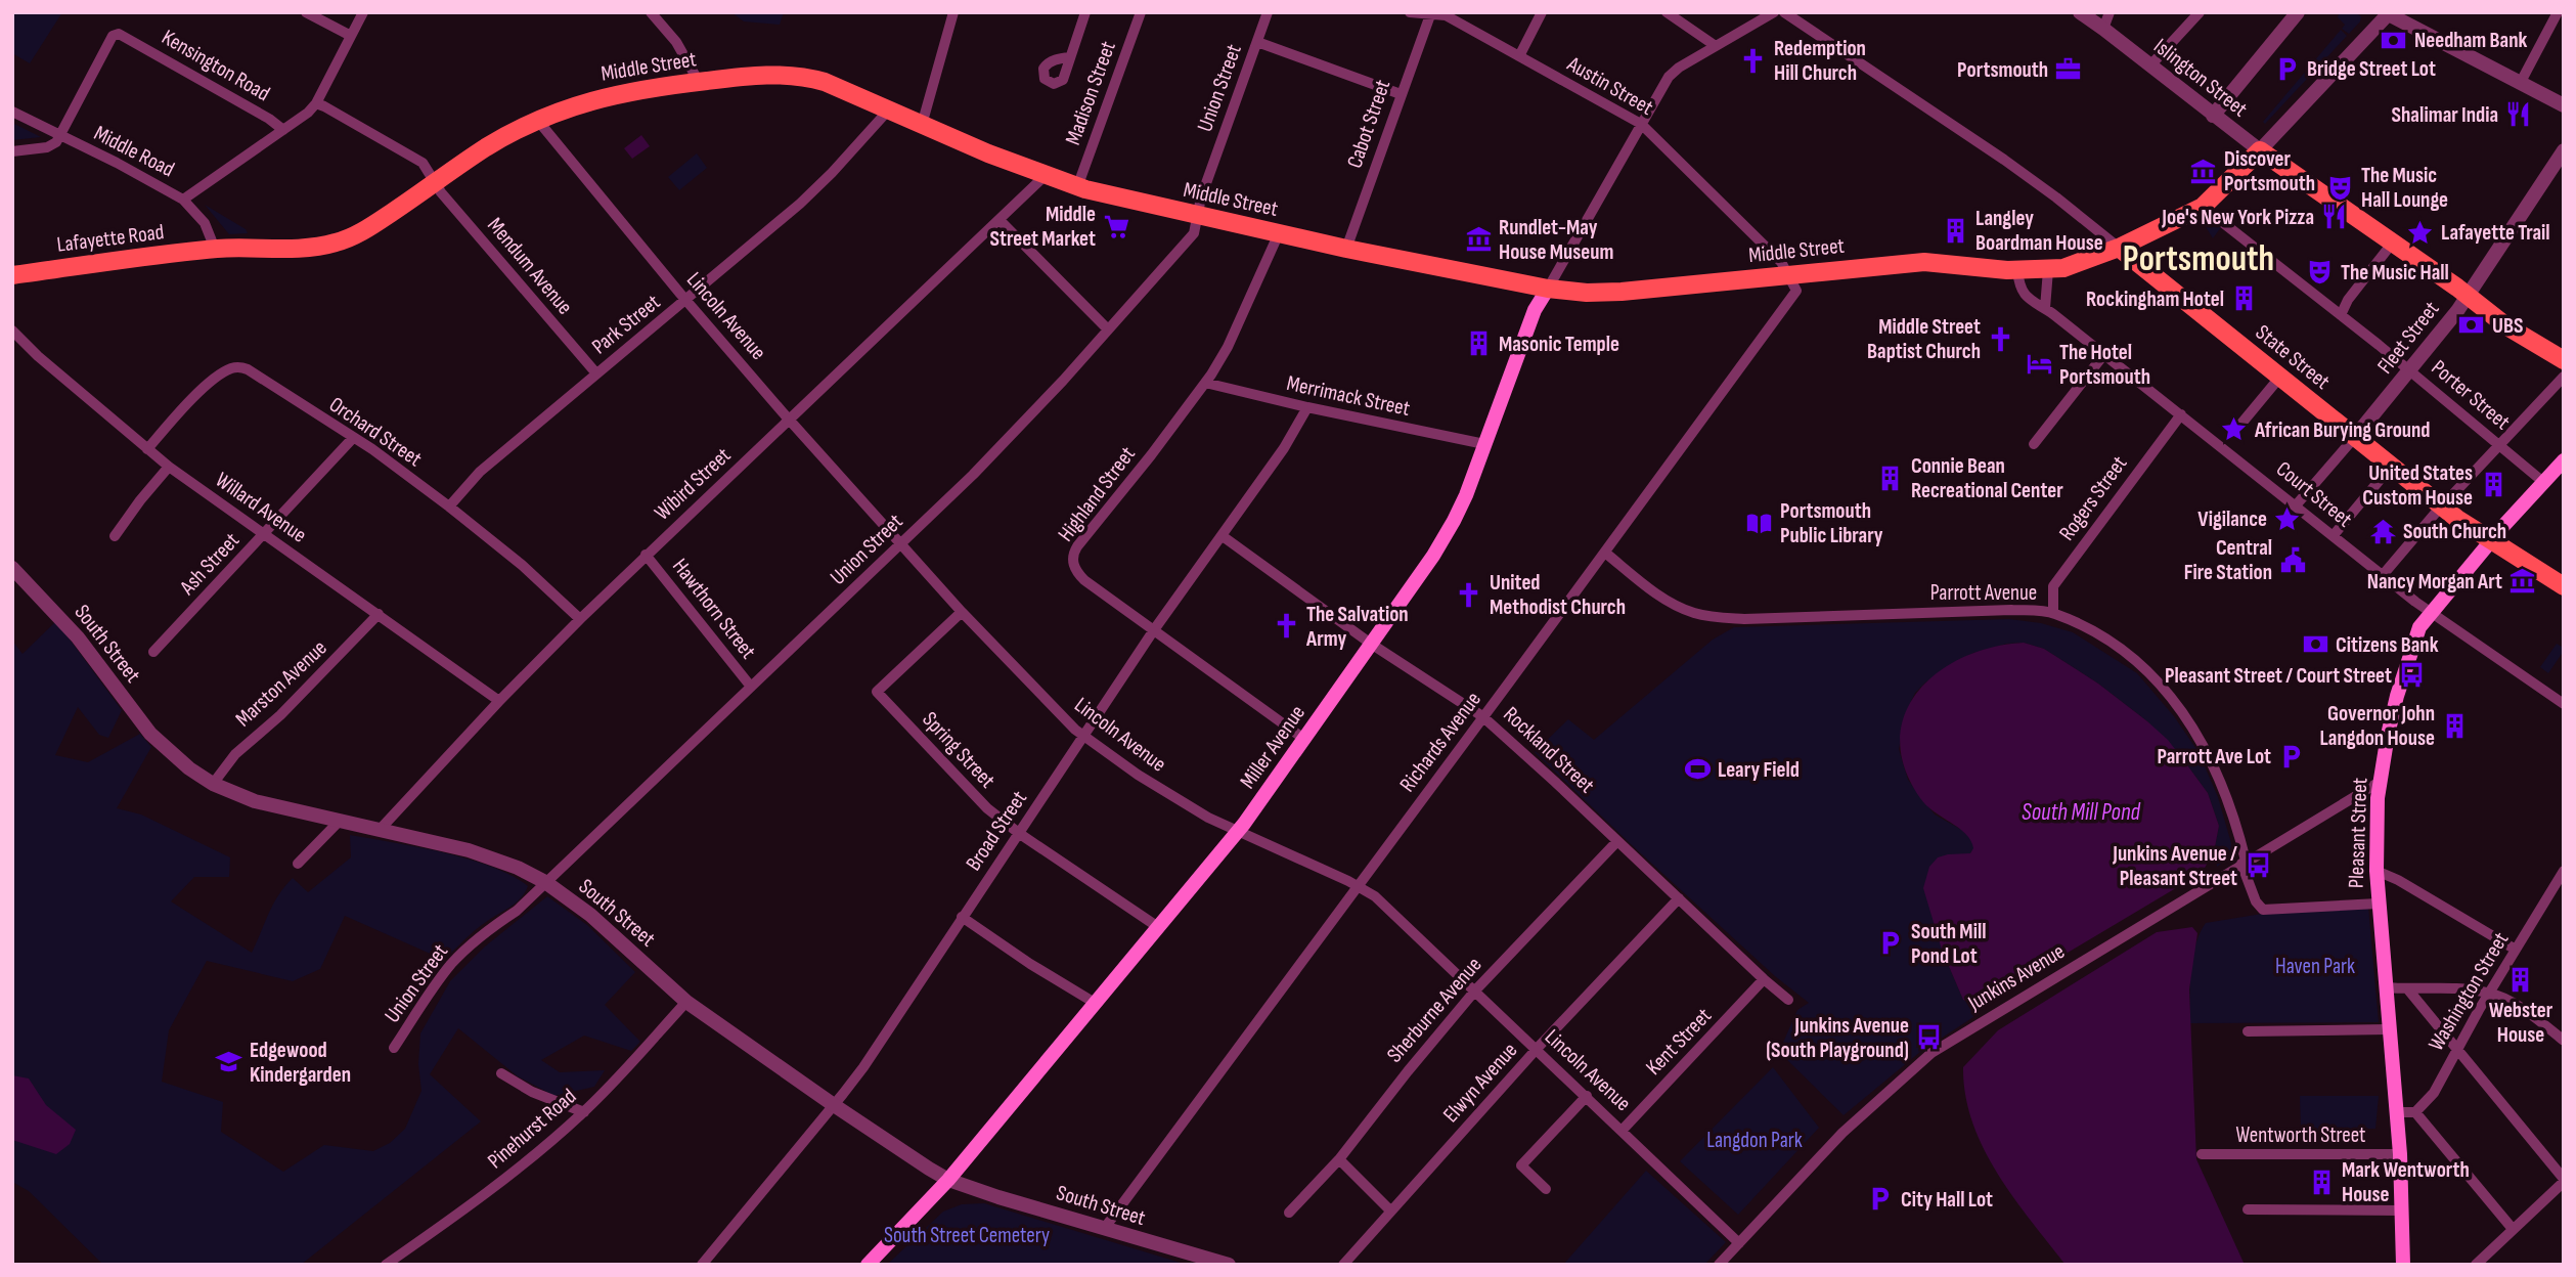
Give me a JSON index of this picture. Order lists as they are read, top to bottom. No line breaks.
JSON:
{"streets":{"main road":["Middle Street","Lafayette Road","State Street","Miller Avenue","Pleasant Street"],"street":["Kensington Road","Islington Street","Austin Street","Union Street","Madison Street","Cabot Street","Middle Road","Mendum Avenue","Lincoln Avenue","Park Street","Fleet Street","Porter Street","Merrimack Street","Orchard Street","Wibird Street","Highland Street","Court Street","Rogers Street","Willard Avenue","Ash Street","Parrott Avenue","Hawthorn Street","South Street","Marston Avenue","Richards Avenue","Spring Street","Rockland Street","Broad Street","Junkins Avenue","Washington Street","Sherburne Avenue","Kent Street","Elwyn Avenue","Pinehurst Road","Wentworth Street"]},"crossings":[["Kensington Road","Middle Road"],["Middle Street","Islington Street"],["Middle Street","Austin Street"],["Middle Street","Union Street"],["Middle Street","Madison Street"],["Middle Street","Cabot Street"],["Middle Street","Middle Road"],["Middle Street","Lafayette Road"],["Middle Street","Mendum Avenue"],["Middle Street","Lincoln Avenue"],["Middle Street","Park Street"],["Middle Street","State Street"],["Middle Street","Porter Street"],["Middle Street","Wibird Street"],["Middle Street","Highland Street"],["Middle Street","Court Street"],["Middle Street","Richards Avenue"],["Middle Street","Miller Avenue"],["Austin Street","Cabot Street"],["Austin Street","Richards Avenue"],["Union Street","Lincoln Avenue"],["Union Street","Hawthorn Street"],["Union Street","South Street"],["Middle Road","Lafayette Road"],["Mendum Avenue","Park Street"],["Lincoln Avenue","Park Street"],["Lincoln Avenue","Wibird Street"],["Lincoln Avenue","Richards Avenue"],["Lincoln Avenue","Miller Avenue"],["Lincoln Avenue","Spring Street"],["Lincoln Avenue","Broad Street"],["Lincoln Avenue","Junkins Avenue"],["Lincoln Avenue","Sherburne Avenue"],["Lincoln Avenue","Kent Street"],["Lincoln Avenue","Elwyn Avenue"],["Park Street","Orchard Street"],["Fleet Street","State Street"],["Fleet Street","Porter Street"],["Fleet Street","Court Street"],["State Street","Pleasant Street"],["Porter Street","Pleasant Street"],["Merrimack Street","Highland Street"],["Merrimack Street","Miller Avenue"],["Merrimack Street","Broad Street"],["Orchard Street","Wibird Street"],["Orchard Street","Willard Avenue"],["Orchard Street","Ash Street"],["Wibird Street","Willard Avenue"],["Wibird Street","Hawthorn Street"],["Wibird Street","South Street"],["Highland Street","Miller Avenue"],["Highland Street","Broad Street"],["Court Street","Rogers Street"],["Court Street","Pleasant Street"],["Rogers Street","Parrott Avenue"],["Willard Avenue","Ash Street"],["Willard Avenue","Marston Avenue"],["Parrott Avenue","Richards Avenue"],["Parrott Avenue","Pleasant Street"],["Parrott Avenue","Junkins Avenue"],["South Street","Marston Avenue"],["South Street","Richards Avenue"],["South Street","Miller Avenue"],["South Street","Broad Street"],["South Street","Pinehurst Road"],["Richards Avenue","Rockland Street"],["Miller Avenue","Spring Street"],["Miller Avenue","Rockland Street"],["Spring Street","Broad Street"],["Rockland Street","Broad Street"],["Rockland Street","Sherburne Avenue"],["Rockland Street","Kent Street"],["Rockland Street","Elwyn Avenue"],["Pleasant Street","Junkins Avenue"],["Pleasant Street","Wentworth Street"]],"districts":["Portsmouth"],"water":["South Mill Pond"],"parks":["Haven Park","Langdon Park","South Street Cemetery"],"places":{"bank":["Needham Bank","UBS","Citizens Bank"],"church":["Redemption Hill Church","Middle Street Baptist Church","United Methodist Church","The Salvation Army"],"parking":["Bridge Street Lot","Parrott Ave Lot","South Mill Pond Lot","City Hall Lot"],"office":["Portsmouth"],"restaurant":["Shalimar India","Joe's New York Pizza"],"museum":["Discover Portsmouth","Rundlet-May House Museum","Nancy Morgan Art"],"theatre":["The Music Hall Lounge","The Music Hall"],"supermarket":["Middle Street Market"],"building":["Langley Boardman House","Rockingham Hotel","Masonic Temple","Connie Bean Recreational Center","United States Custom House","Governor John Langdon House","Webster House","Mark Wentworth House"],"place":["Lafayette Trail","African Burying Ground","Vigilance"],"hotel":["The Hotel Portsmouth"],"library":["Portsmouth Public Library"],"temple":["South Church"],"public building":["Central Fire Station"],"bus stop":["Pleasant Street / Court Street","Junkins Avenue / Pleasant Street","Junkins Avenue (South Playground)"],"sports":["Leary Field"],"school or university":["Edgewood Kindergarden"]}}
